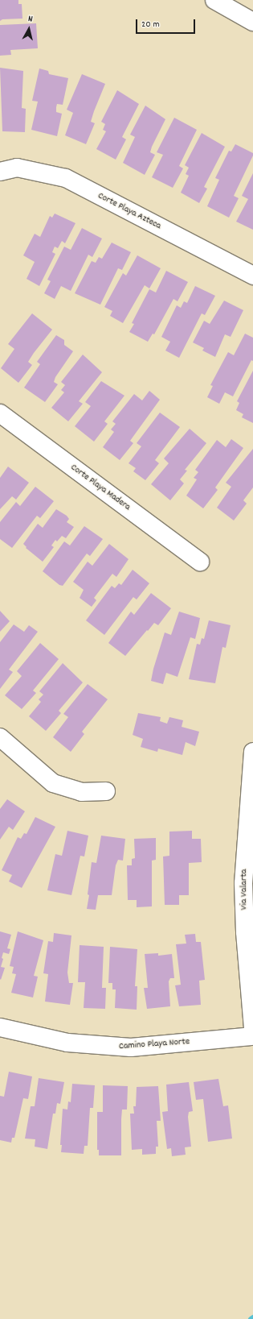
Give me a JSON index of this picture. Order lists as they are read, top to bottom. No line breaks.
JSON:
{"streets":{"street":["Corte Playa Azteca","Corte Playa Madera","Via Valarta","Camino Playa Norte"]},"scale_bar":"20 m","north":"top"}
